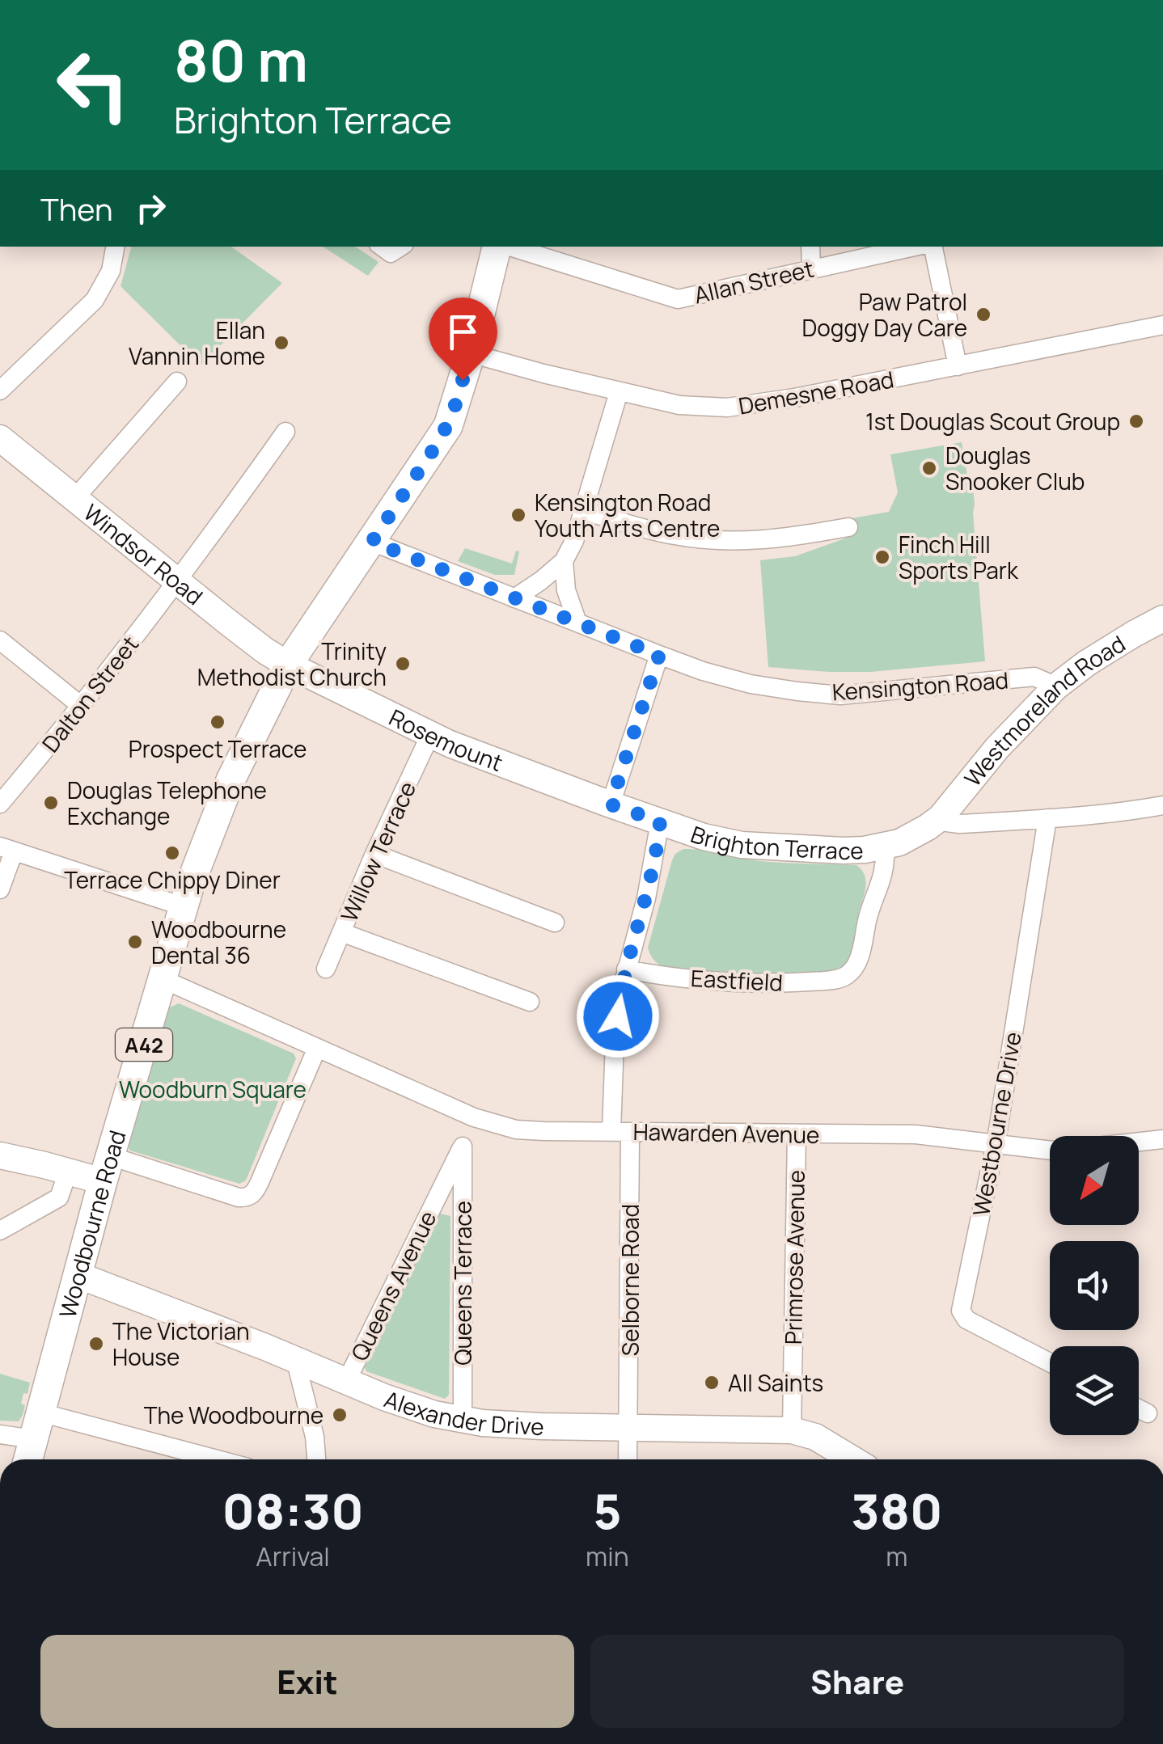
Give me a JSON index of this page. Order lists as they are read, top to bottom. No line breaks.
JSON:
{"streets":{"main road":["Windsor Road","Westmoreland Road","Rosemount","Brighton Terrace","A42","Woodbourne Road","Alexander Drive"],"street":["Allan Street","Demesne Road","Kensington Road","Dalton Street","Willow Terrace","Eastfield","Westbourne Drive","Hawarden Avenue","Primrose Avenue","Selborne Road","Queens Terrace","Queens Avenue"]},"crossings":[["Demesne Road","A42"],["Windsor Road","Dalton Street"],["Windsor Road","Rosemount"],["Windsor Road","A42"],["Windsor Road","Woodbourne Road"],["Kensington Road","Westmoreland Road"],["Kensington Road","A42"],["Westmoreland Road","Brighton Terrace"],["Rosemount","Brighton Terrace"],["Rosemount","Willow Terrace"],["Rosemount","A42"],["Rosemount","Woodbourne Road"],["Brighton Terrace","Eastfield"],["Brighton Terrace","Selborne Road"],["Eastfield","Selborne Road"],["A42","Woodbourne Road"],["Westbourne Drive","Hawarden Avenue"],["Hawarden Avenue","Primrose Avenue"],["Hawarden Avenue","Selborne Road"],["Woodbourne Road","Alexander Drive"],["Primrose Avenue","Alexander Drive"],["Selborne Road","Alexander Drive"],["Queens Terrace","Queens Avenue"],["Queens Terrace","Alexander Drive"],["Queens Avenue","Alexander Drive"]],"parks":["Woodburn Square"],"places":["Paw Patrol Doggy Day Care","Ellan Vannin Home","1st Douglas Scout Group","Douglas Snooker Club","Kensington Road Youth Arts Centre","Finch Hill Sports Park","Trinity Methodist Church","Prospect Terrace","Douglas Telephone Exchange","Terrace Chippy Diner","Woodbourne Dental 36","The Victorian House","All Saints","The Woodbourne"],"north":"bottom left","page":{"turn":["80 m","Brighton Terrace"],"then":"Then","eta":["08:30","Arrival","5","min","380","m"],"buttons":["Exit","Share"]}}
